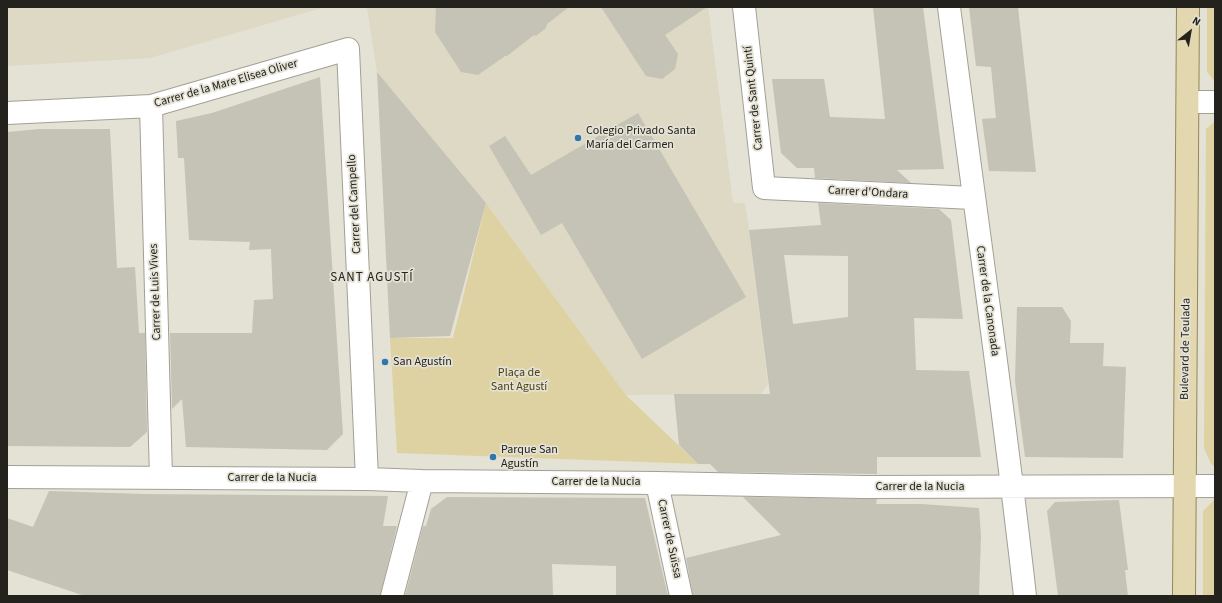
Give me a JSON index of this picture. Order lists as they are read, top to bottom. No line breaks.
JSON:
{"streets":{"main road":["Bulevard de Teulada"],"street":["Carrer de la Mare Elisea Oliver","Carrer de Sant Quintí","Carrer d'Ondara","Carrer del Campello","Carrer de Luis Vives","Carrer de la Canonada","Carrer de la Nucia","Carrer de Suïssa"]},"crossings":[["Carrer de la Mare Elisea Oliver","Carrer del Campello"],["Carrer de la Mare Elisea Oliver","Carrer de Luis Vives"],["Carrer de Sant Quintí","Carrer d'Ondara"],["Carrer d'Ondara","Carrer de la Canonada"],["Carrer del Campello","Carrer de la Nucia"],["Carrer de Luis Vives","Carrer de la Nucia"],["Carrer de la Canonada","Carrer de la Nucia"],["Bulevard de Teulada","Carrer de la Nucia"],["Carrer de la Nucia","Carrer de Suïssa"]],"districts":["SANT AGUSTÍ"],"parks":["Plaça de Sant Agustí"],"places":["Colegio Privado Santa María del Carmen","San Agustín","Parque San Agustín"],"north":"top right"}
